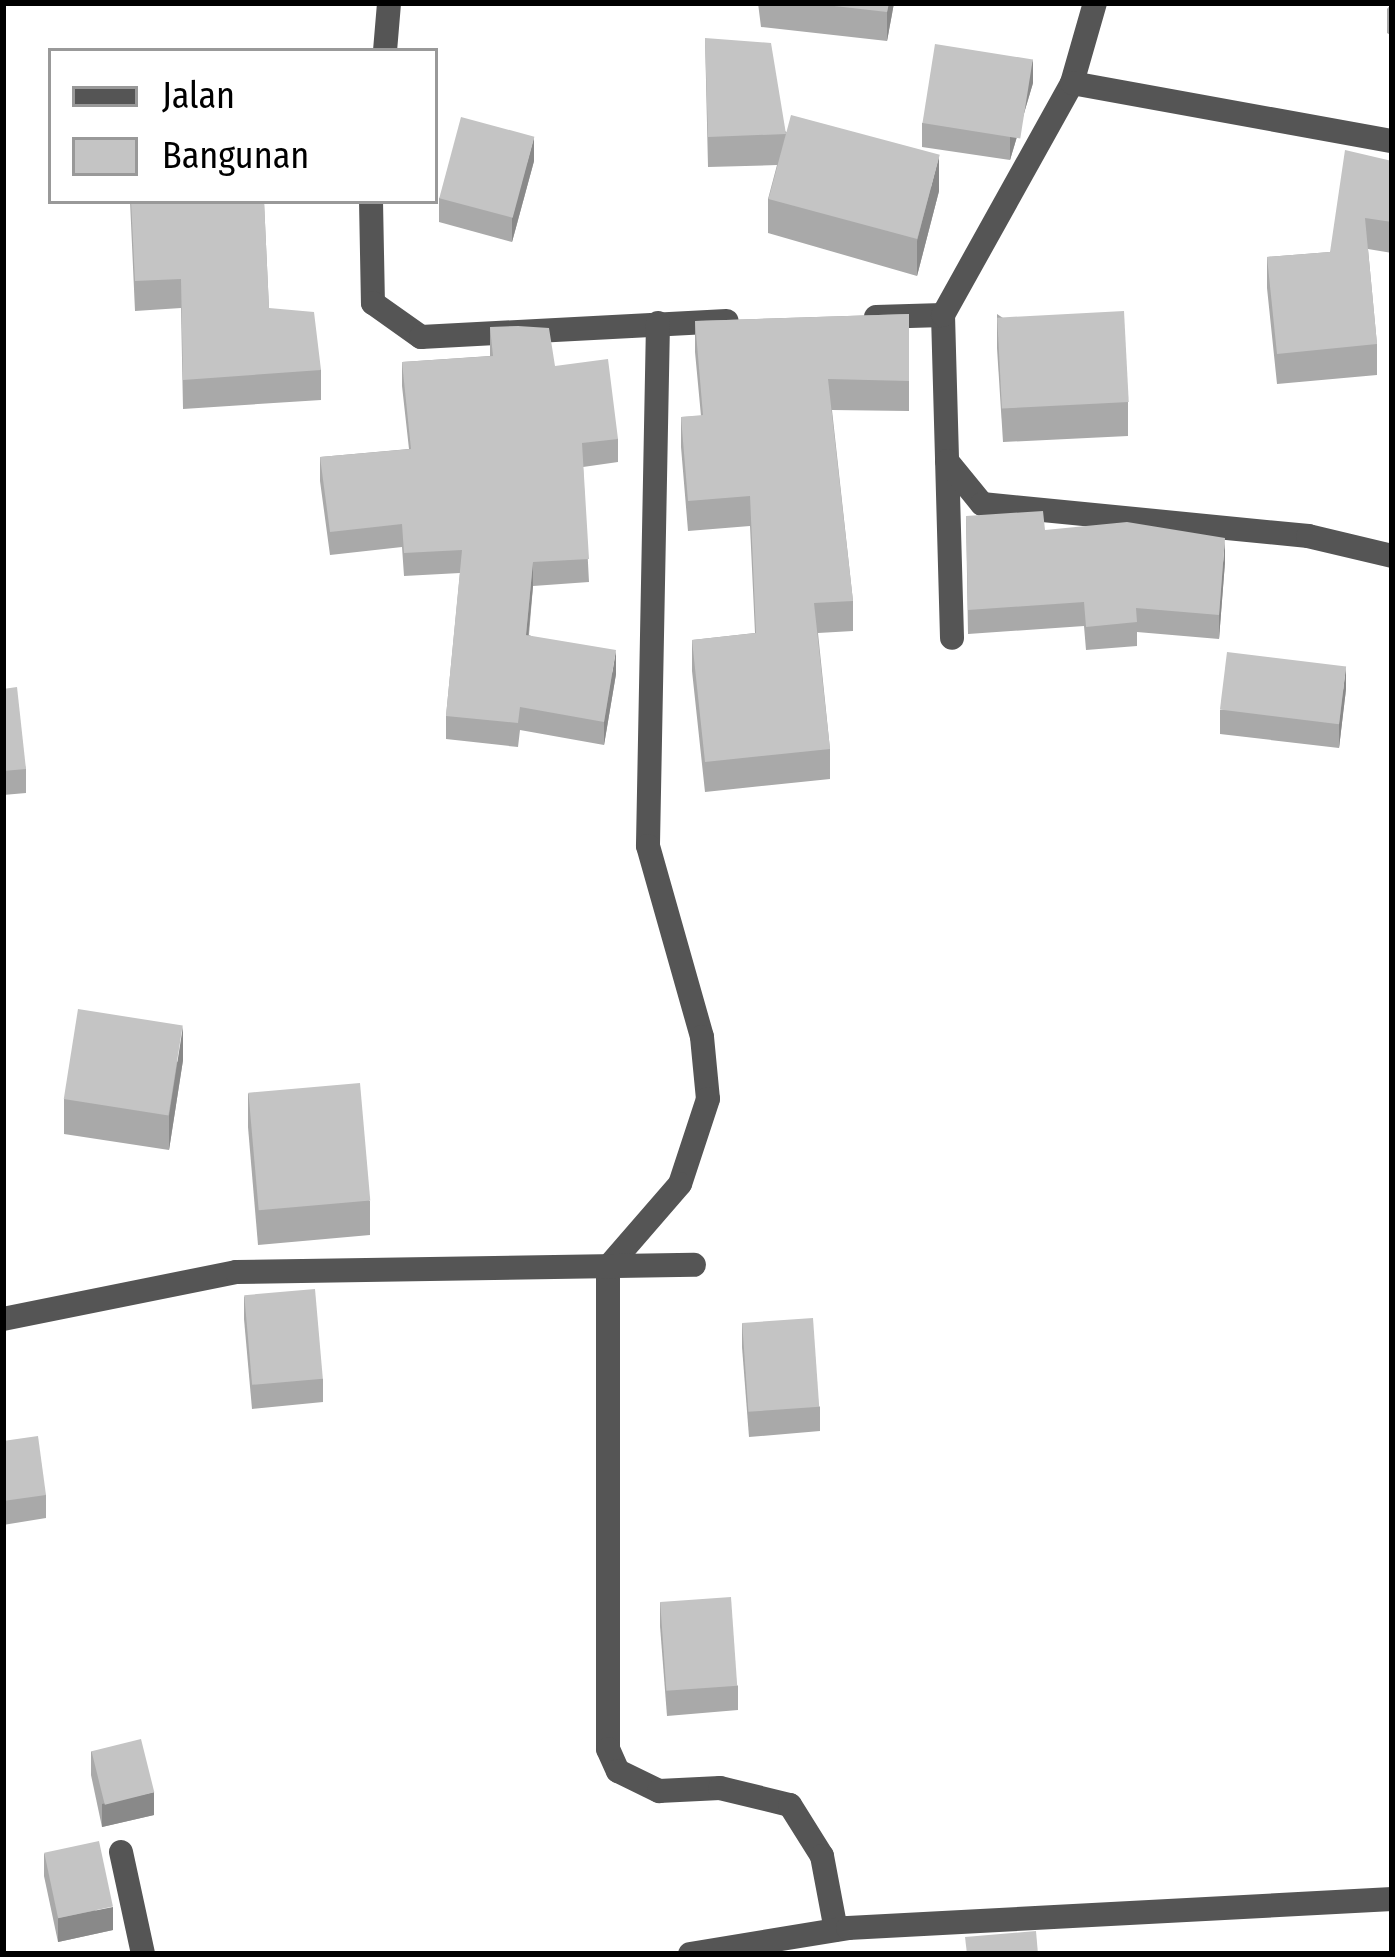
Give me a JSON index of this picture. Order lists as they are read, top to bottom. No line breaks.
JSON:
{"legend":["Jalan","Bangunan"]}
